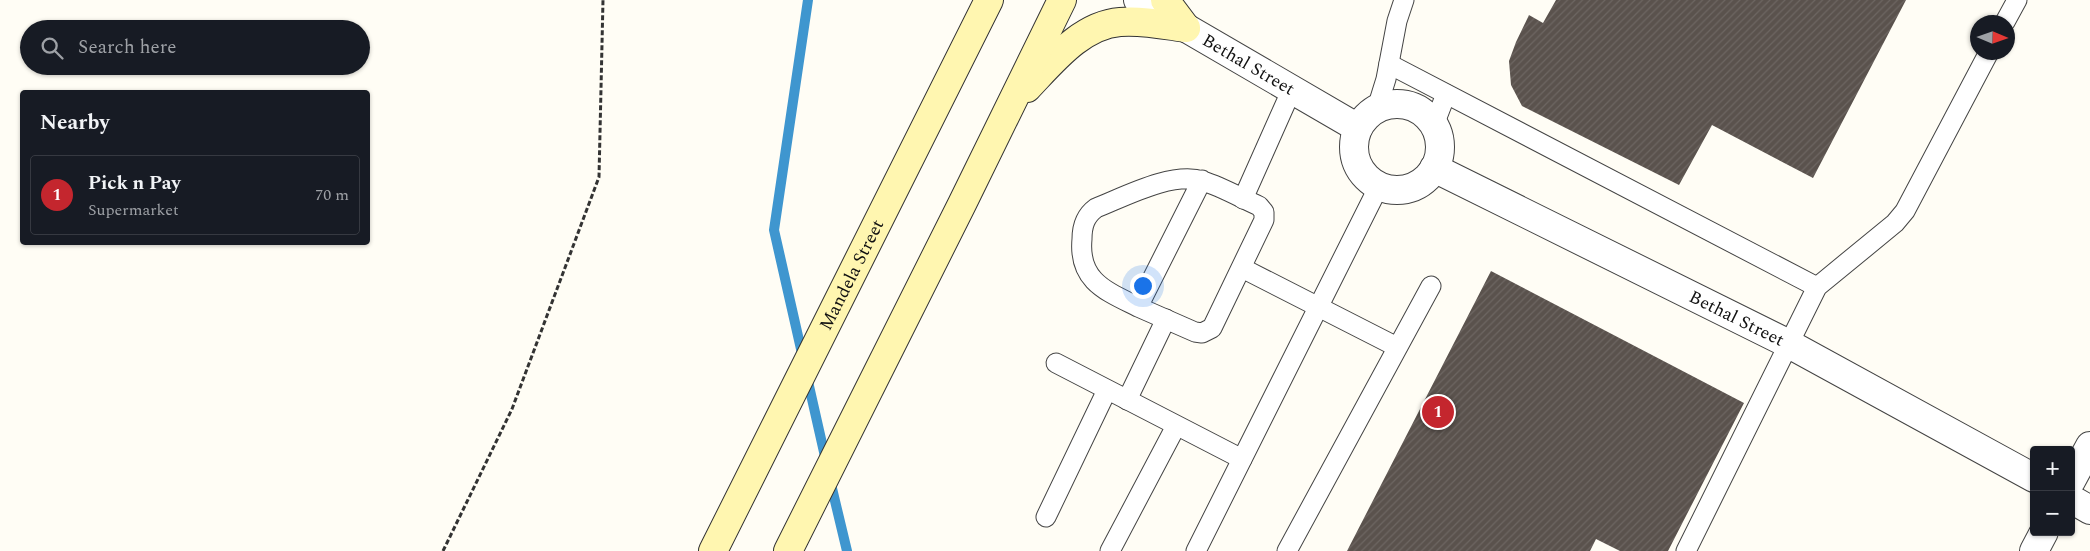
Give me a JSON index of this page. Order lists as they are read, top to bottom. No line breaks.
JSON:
{"streets":{"main road":["Mandela Street"],"street":["Bethal Street"]},"north":"right","page":{"search":"Search here","heading":"Nearby","list":[{"mark":"1","name":"Pick n Pay","note":"Supermarket","value":"70 m"}],"pins":"1","map_buttons":["+","−"]}}
